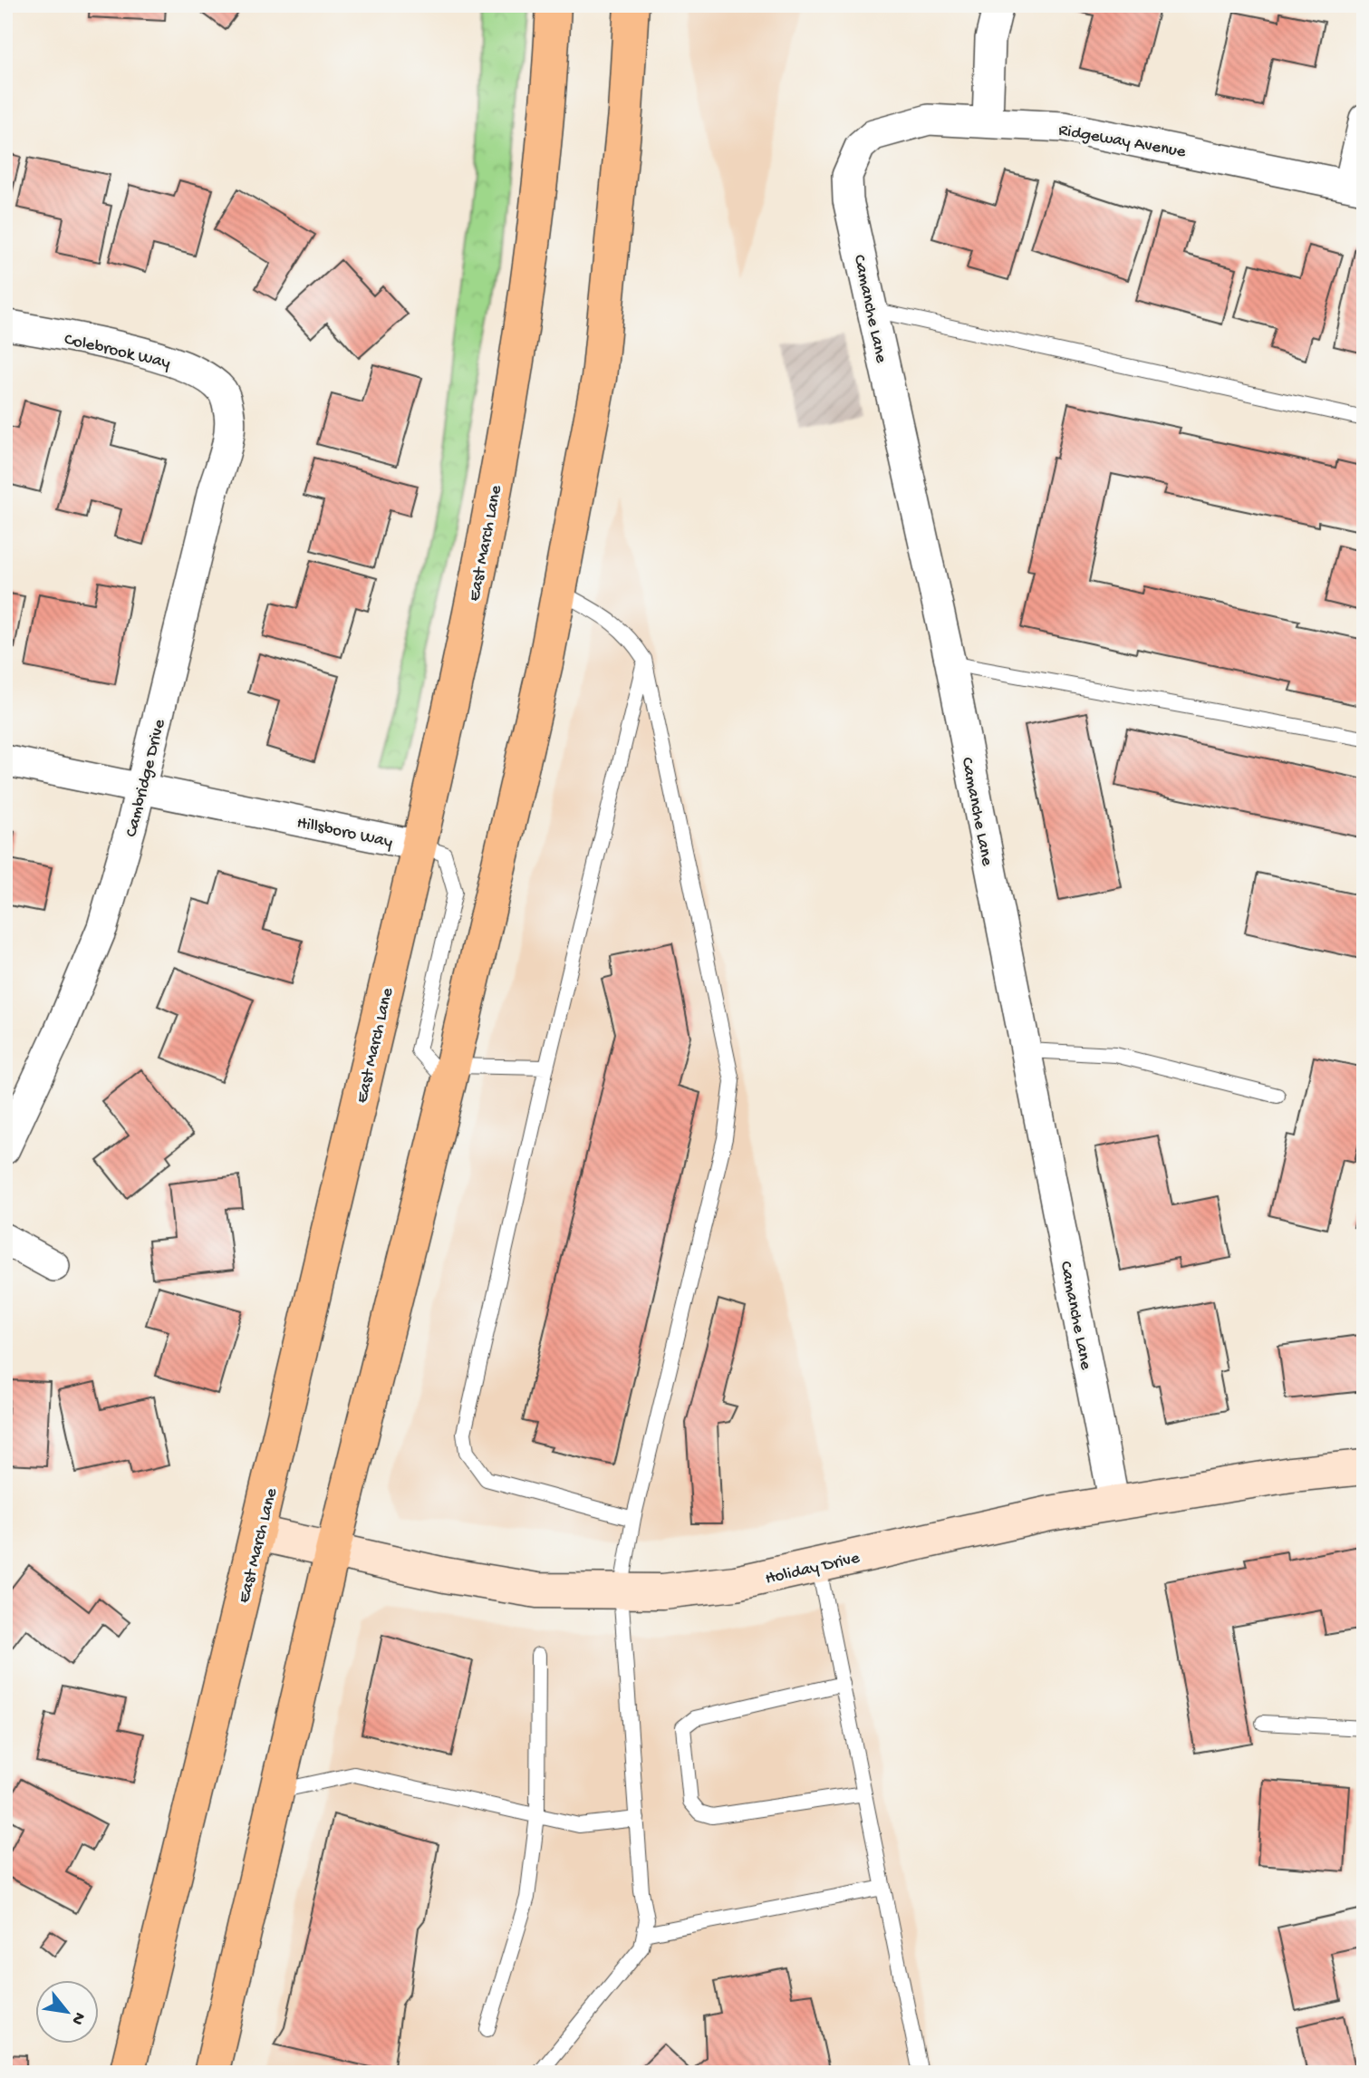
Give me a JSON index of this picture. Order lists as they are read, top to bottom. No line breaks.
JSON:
{"streets":{"main road":["East March Lane"],"street":["Ridgeway Avenue","Camanche Lane","Colebrook Way","Cambridge Drive","Hillsboro Way","Holiday Drive"]},"crossings":[["Ridgeway Avenue","Camanche Lane"],["Camanche Lane","Holiday Drive"],["Colebrook Way","Cambridge Drive"],["East March Lane","Hillsboro Way"],["East March Lane","Holiday Drive"],["Cambridge Drive","Hillsboro Way"]],"north":"bottom right"}
